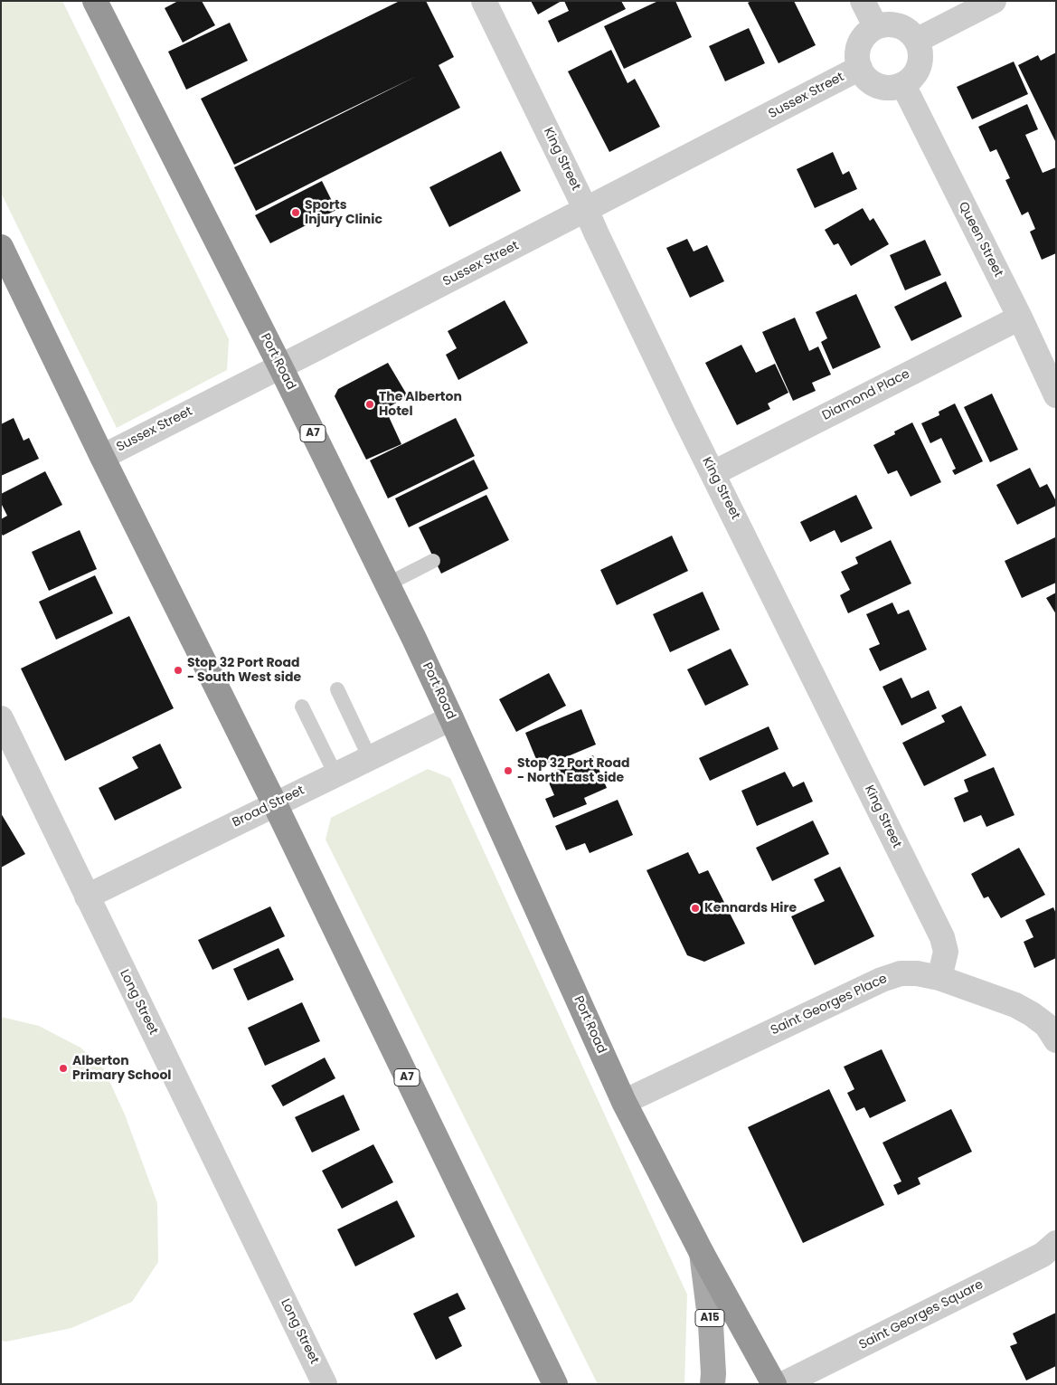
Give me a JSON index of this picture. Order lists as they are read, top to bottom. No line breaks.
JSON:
{"streets":{"highway":["Port Road","A7"],"main road":["A15"],"street":["Sussex Street","King Street","Queen Street","Diamond Place","Broad Street","Long Street","Saint Georges Place","Saint Georges Square"]},"crossings":[["Sussex Street","King Street"],["Sussex Street","Queen Street"],["Sussex Street","Port Road"],["Sussex Street","A7"],["King Street","Diamond Place"],["King Street","Saint Georges Place"],["Queen Street","Diamond Place"],["Port Road","Broad Street"],["Port Road","Saint Georges Place"],["Port Road","A15"],["A7","Broad Street"],["Broad Street","Long Street"]],"places":["Sports Injury Clinic","The Alberton Hotel","Stop 32 Port Road - South West side","Stop 32 Port Road - North East side","Kennards Hire","Alberton Primary School"]}
